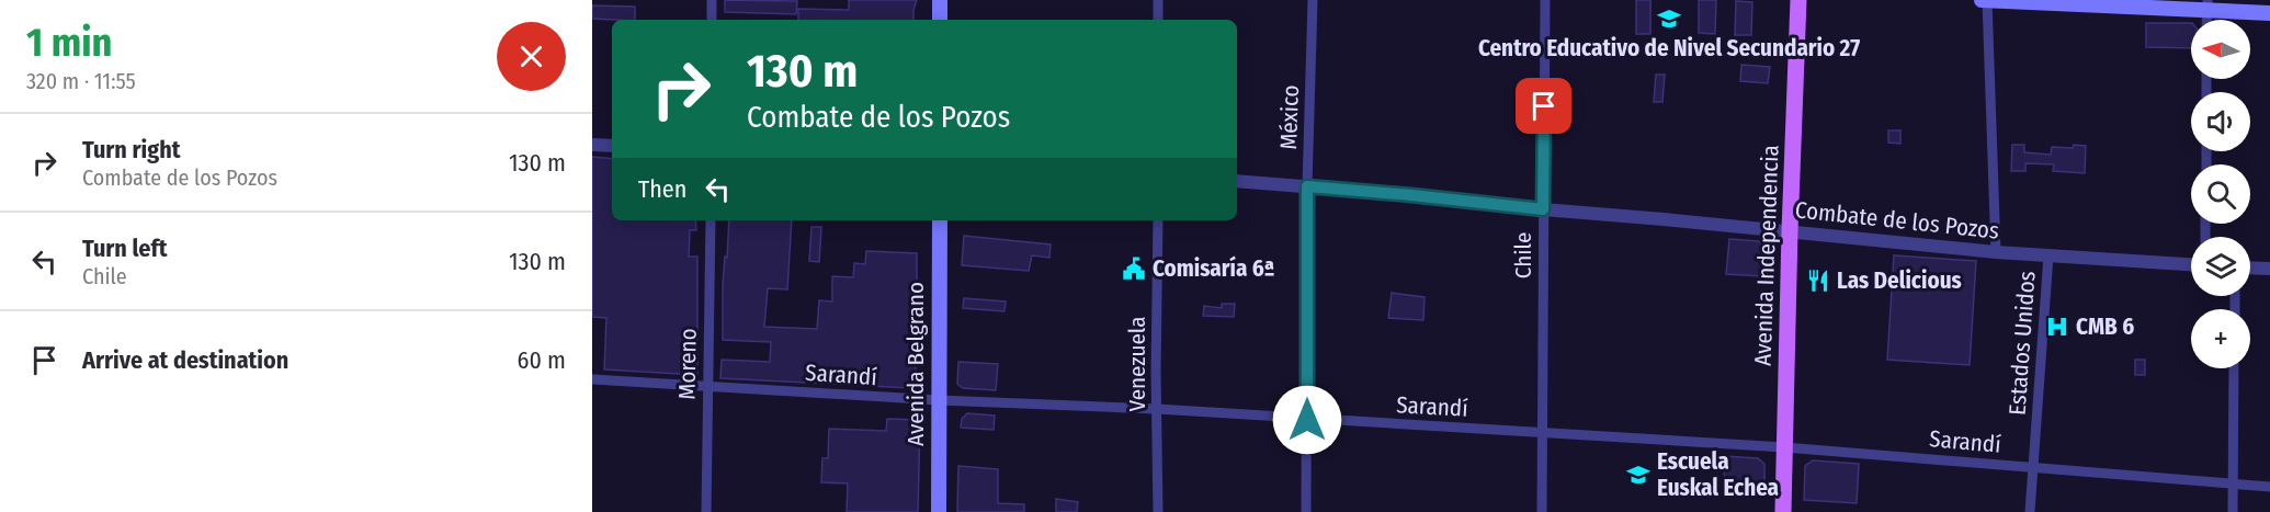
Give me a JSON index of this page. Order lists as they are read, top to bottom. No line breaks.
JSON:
{"streets":{"main road":["Avenida Independencia","Avenida Belgrano"],"street":["México","Combate de los Pozos","Chile","Estados Unidos","Moreno","Venezuela","Sarandí"]},"crossings":[["México","Combate de los Pozos"],["México","Sarandí"],["Combate de los Pozos","Chile"],["Combate de los Pozos","Avenida Independencia"],["Combate de los Pozos","Estados Unidos"],["Chile","Sarandí"],["Avenida Independencia","Sarandí"],["Estados Unidos","Sarandí"],["Moreno","Sarandí"],["Avenida Belgrano","Sarandí"],["Venezuela","Sarandí"]],"places":{"school or university":["Centro Educativo de Nivel Secundario 27","Escuela Euskal Echea"],"public building":["Comisaría 6ª"],"restaurant":["Las Delicious"],"hospital":["CMB 6"]},"north":"left","page":{"heading":["1 min","320 m · 11:55"],"map_buttons":"+","turn":["130 m","Combate de los Pozos"],"list":[{"name":"Turn right","note":"Combate de los Pozos","value":"130 m"},{"name":"Turn left","note":"Chile","value":"130 m"},{"name":"Arrive at destination","value":"60 m"}],"then":"Then"}}
